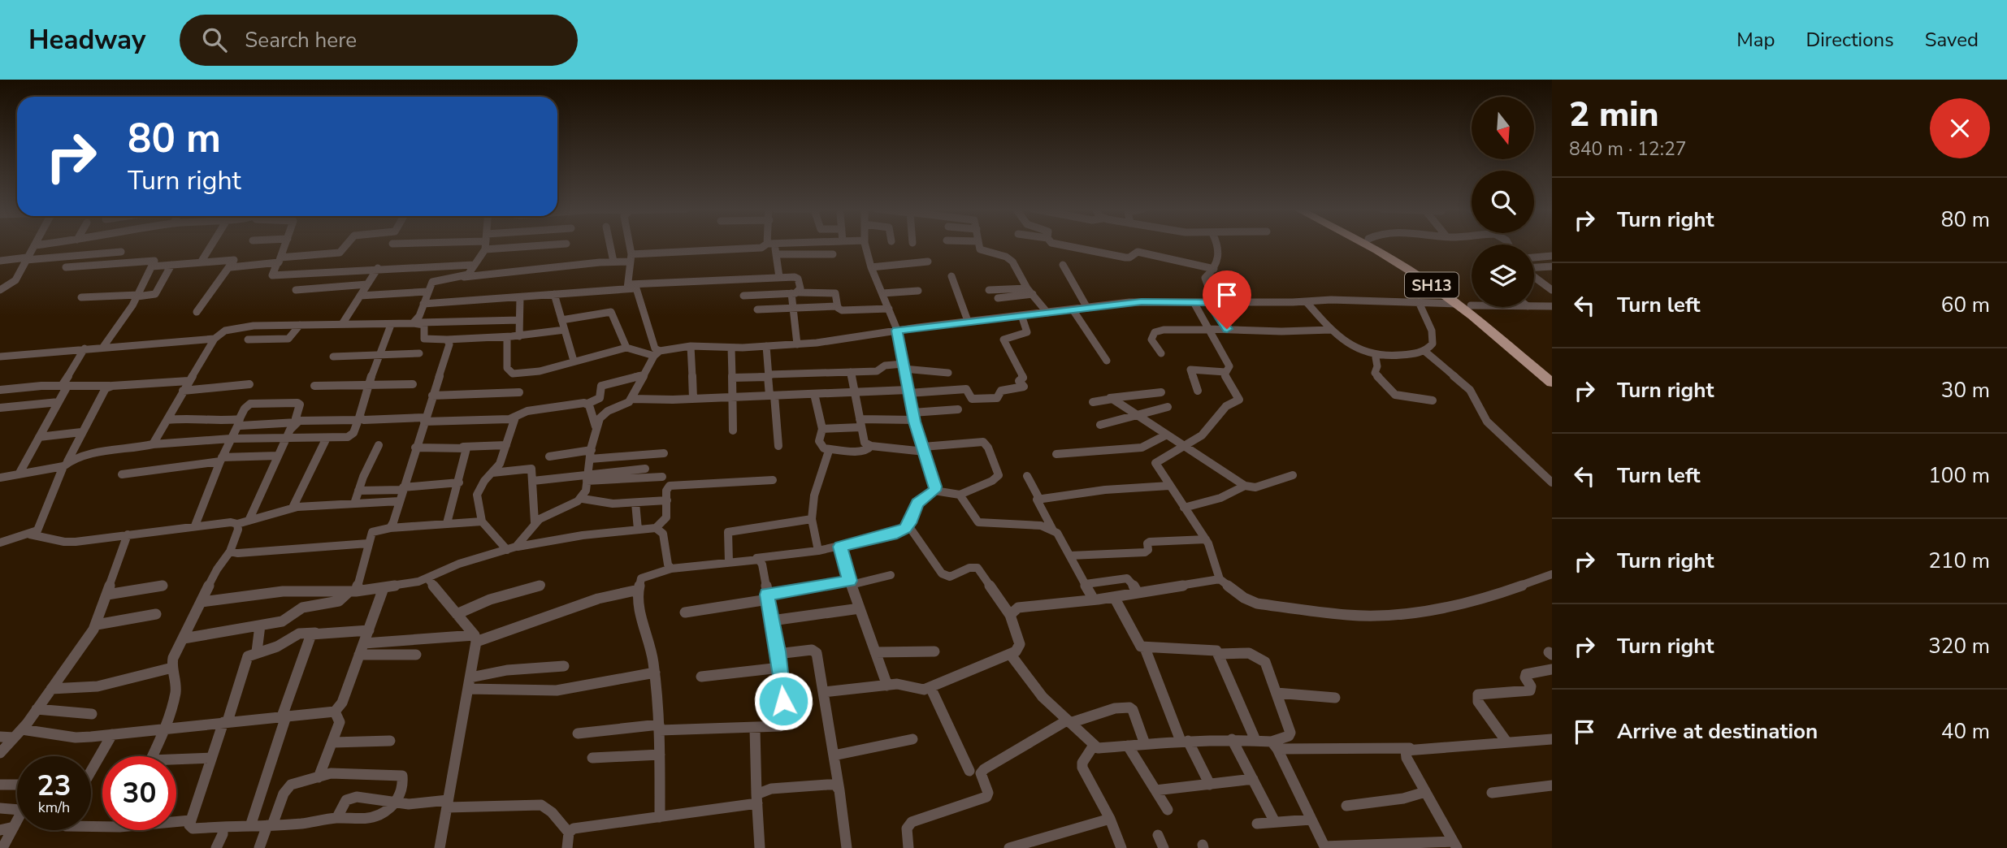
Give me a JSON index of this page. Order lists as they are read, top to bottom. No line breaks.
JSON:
{"streets":{"main road":["SH13"]},"north":"bottom","page":{"header":"Headway","search":"Search here","nav":["Map","Directions","Saved"],"heading":["2 min","840 m · 12:27"],"turn":["80 m","Turn right"],"list":[{"name":"Turn right","value":"80 m"},{"name":"Turn left","value":"60 m"},{"name":"Turn right","value":"30 m"},{"name":"Turn left","value":"100 m"},{"name":"Turn right","value":"210 m"},{"name":"Turn right","value":"320 m"},{"name":"Arrive at destination","value":"40 m"}],"speed":"23 km/h","limit":"30"}}
